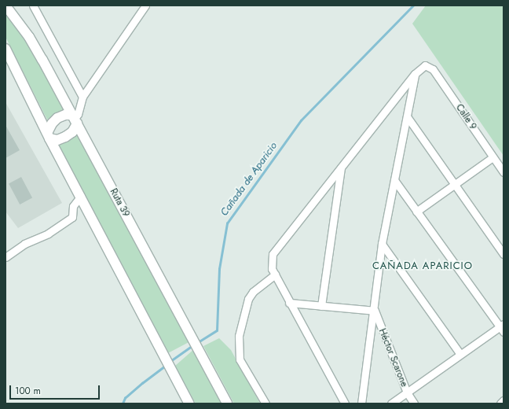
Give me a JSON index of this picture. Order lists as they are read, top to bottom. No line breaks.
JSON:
{"streets":{"main road":["Ruta 39"],"street":["Calle 9","Héctor Scarone"]},"districts":["CAÑADA APARICIO"],"water":["Cañada de Aparicio"],"scale_bar":"100 m"}
